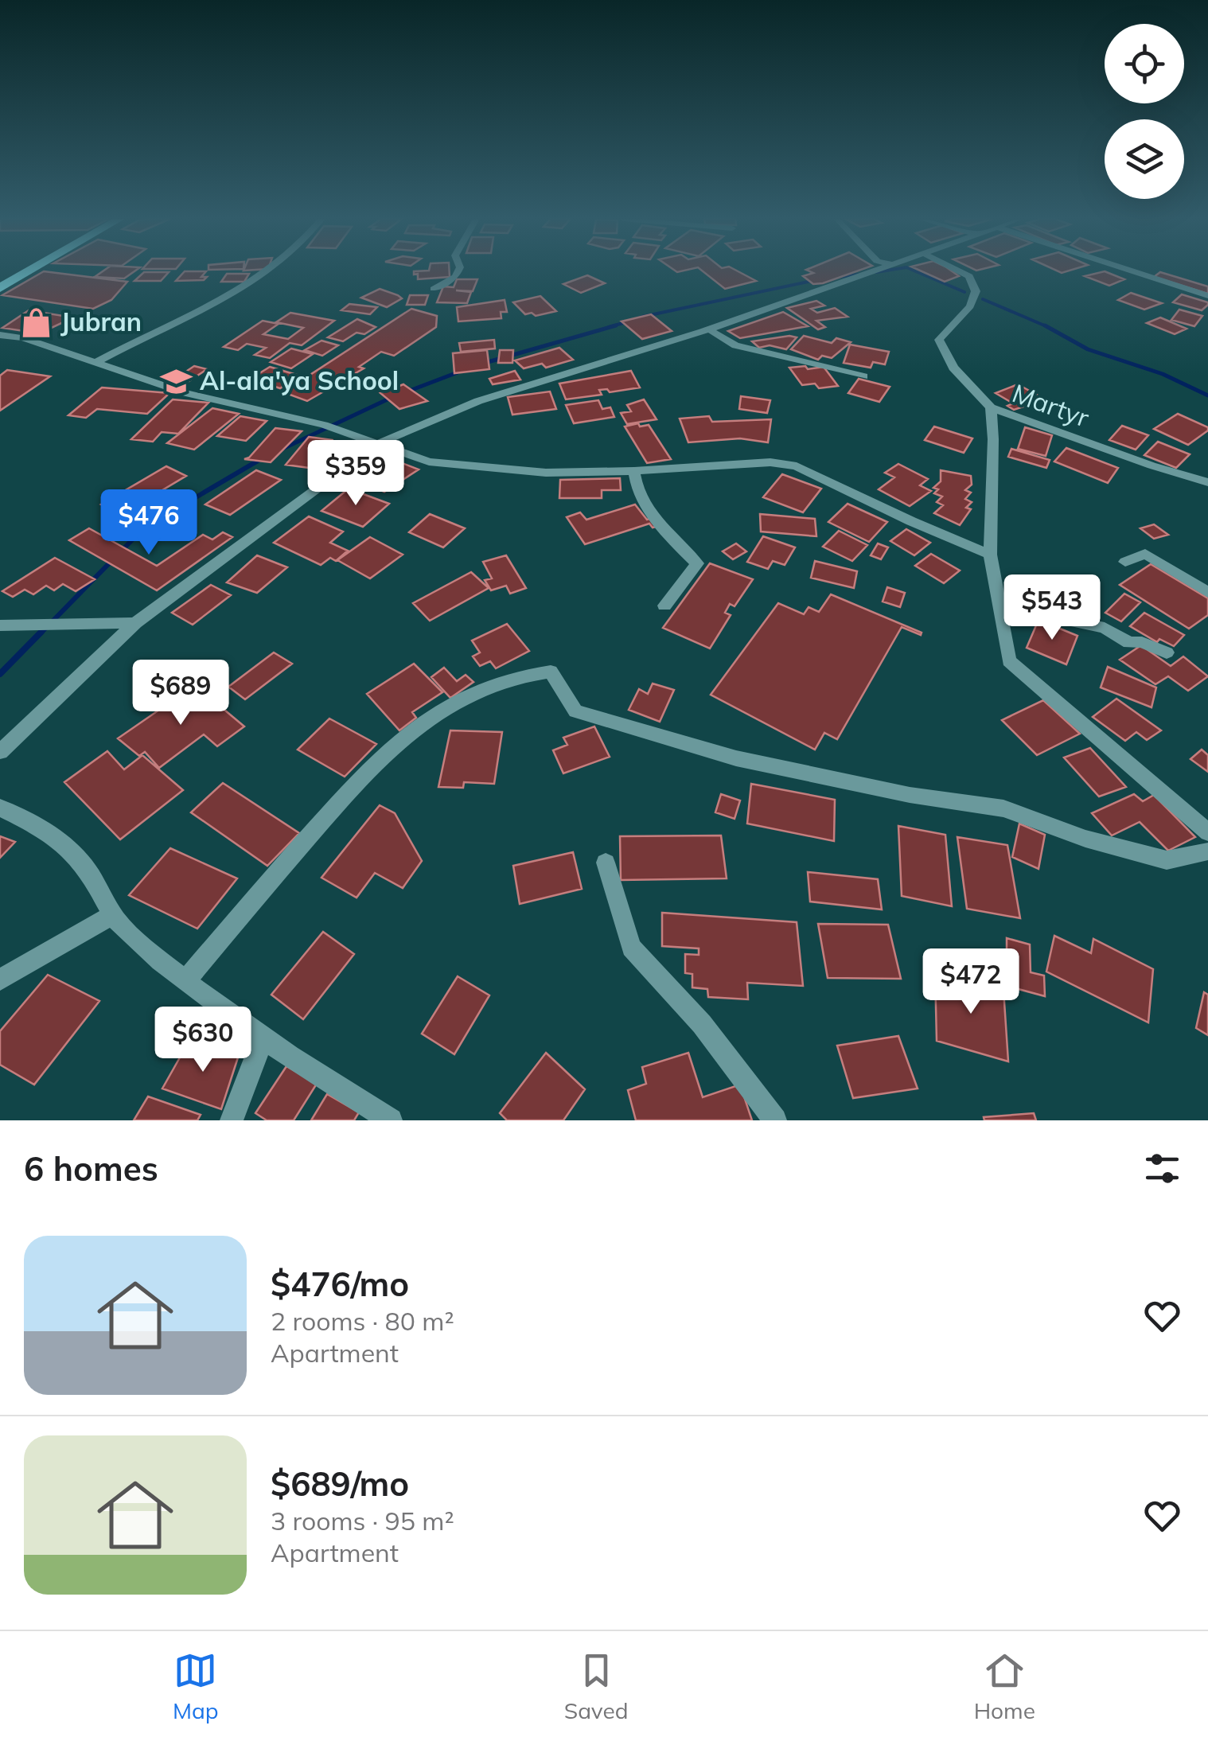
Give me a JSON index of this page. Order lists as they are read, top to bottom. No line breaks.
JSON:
{"streets":{"street":["Martyr"]},"places":{"shop":["Jubran"],"school or university":["Al-ala'ya School"]},"page":{"price":["$359","$476","$543","$689","$472","$630"],"heading":"6 homes","list":[{"name":"$476/mo","note":"2 rooms · 80 m² · Apartment"},{"name":"$689/mo","note":"3 rooms · 95 m² · Apartment"}],"tabs":["Map","Saved","Home"]}}
